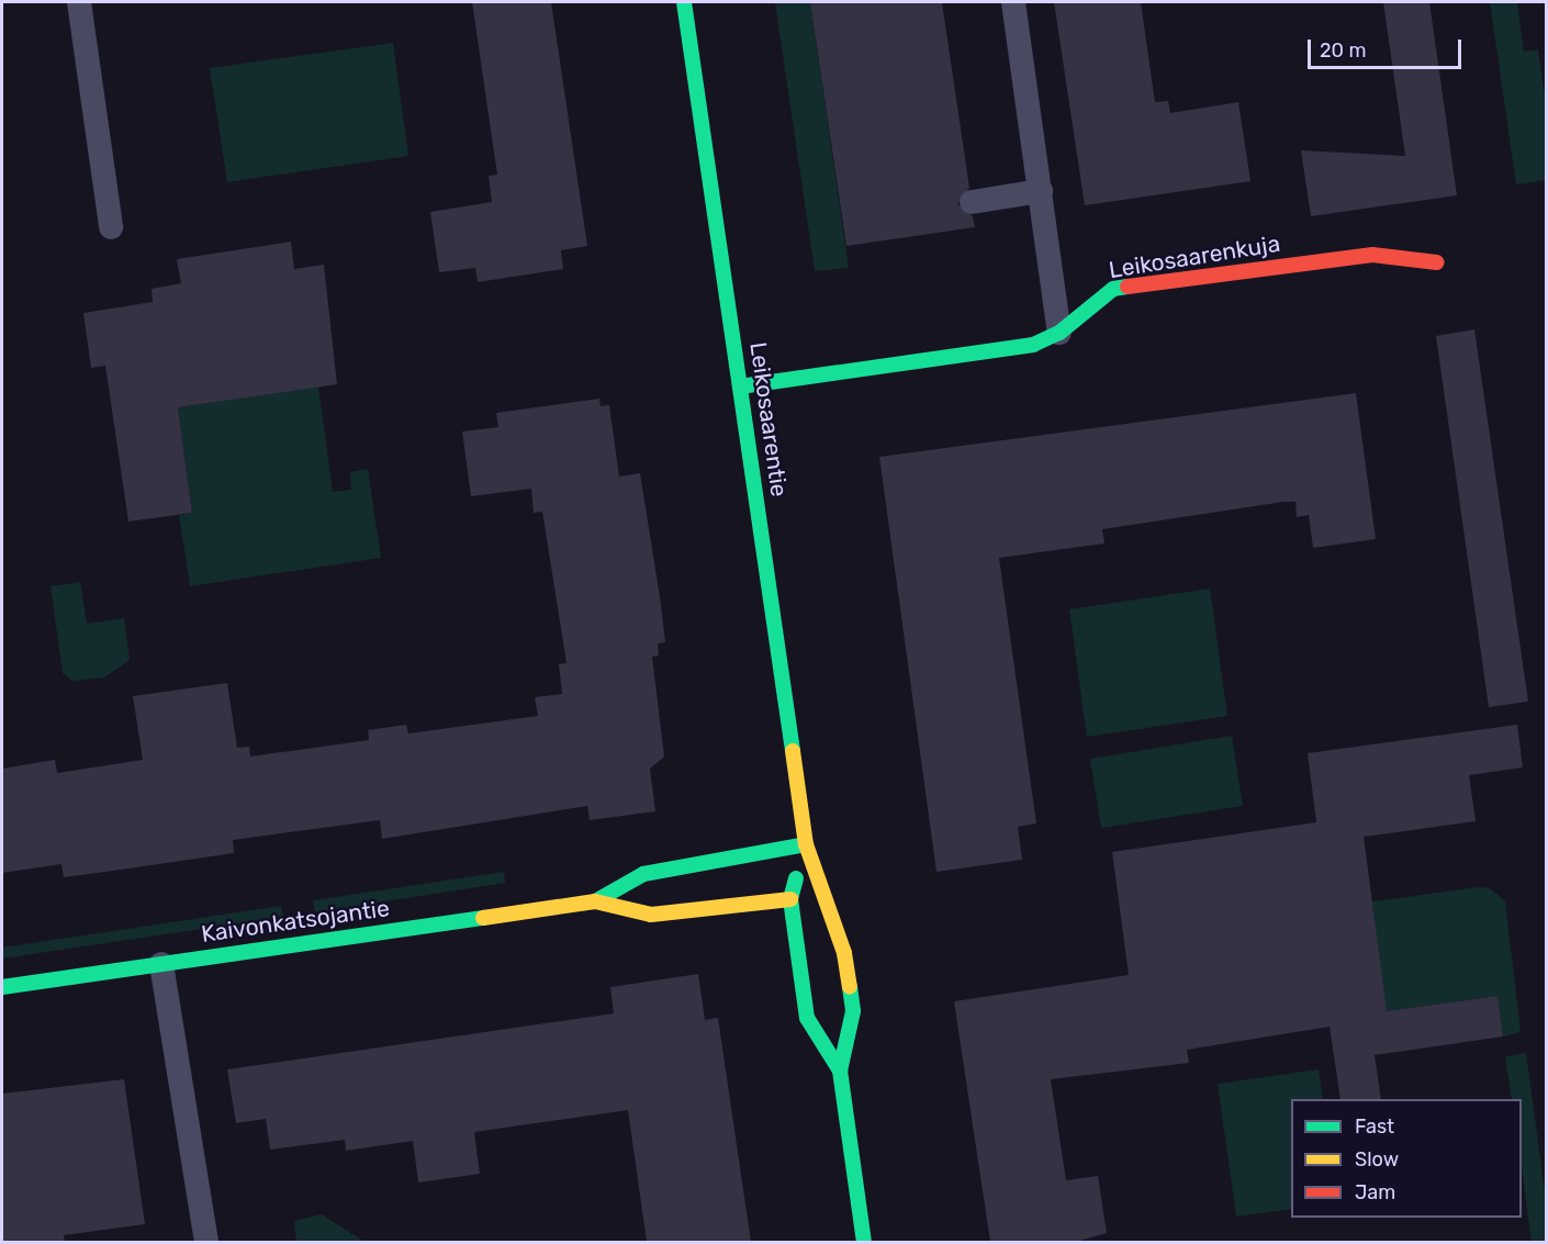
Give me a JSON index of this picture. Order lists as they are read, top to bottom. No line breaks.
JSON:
{"streets":{"street":["Leikosaarenkuja","Leikosaarentie","Kaivonkatsojantie"]},"crossings":[["Leikosaarenkuja","Leikosaarentie"],["Leikosaarentie","Kaivonkatsojantie"]],"legend":["Fast","Slow","Jam"],"scale_bar":"20 m"}
